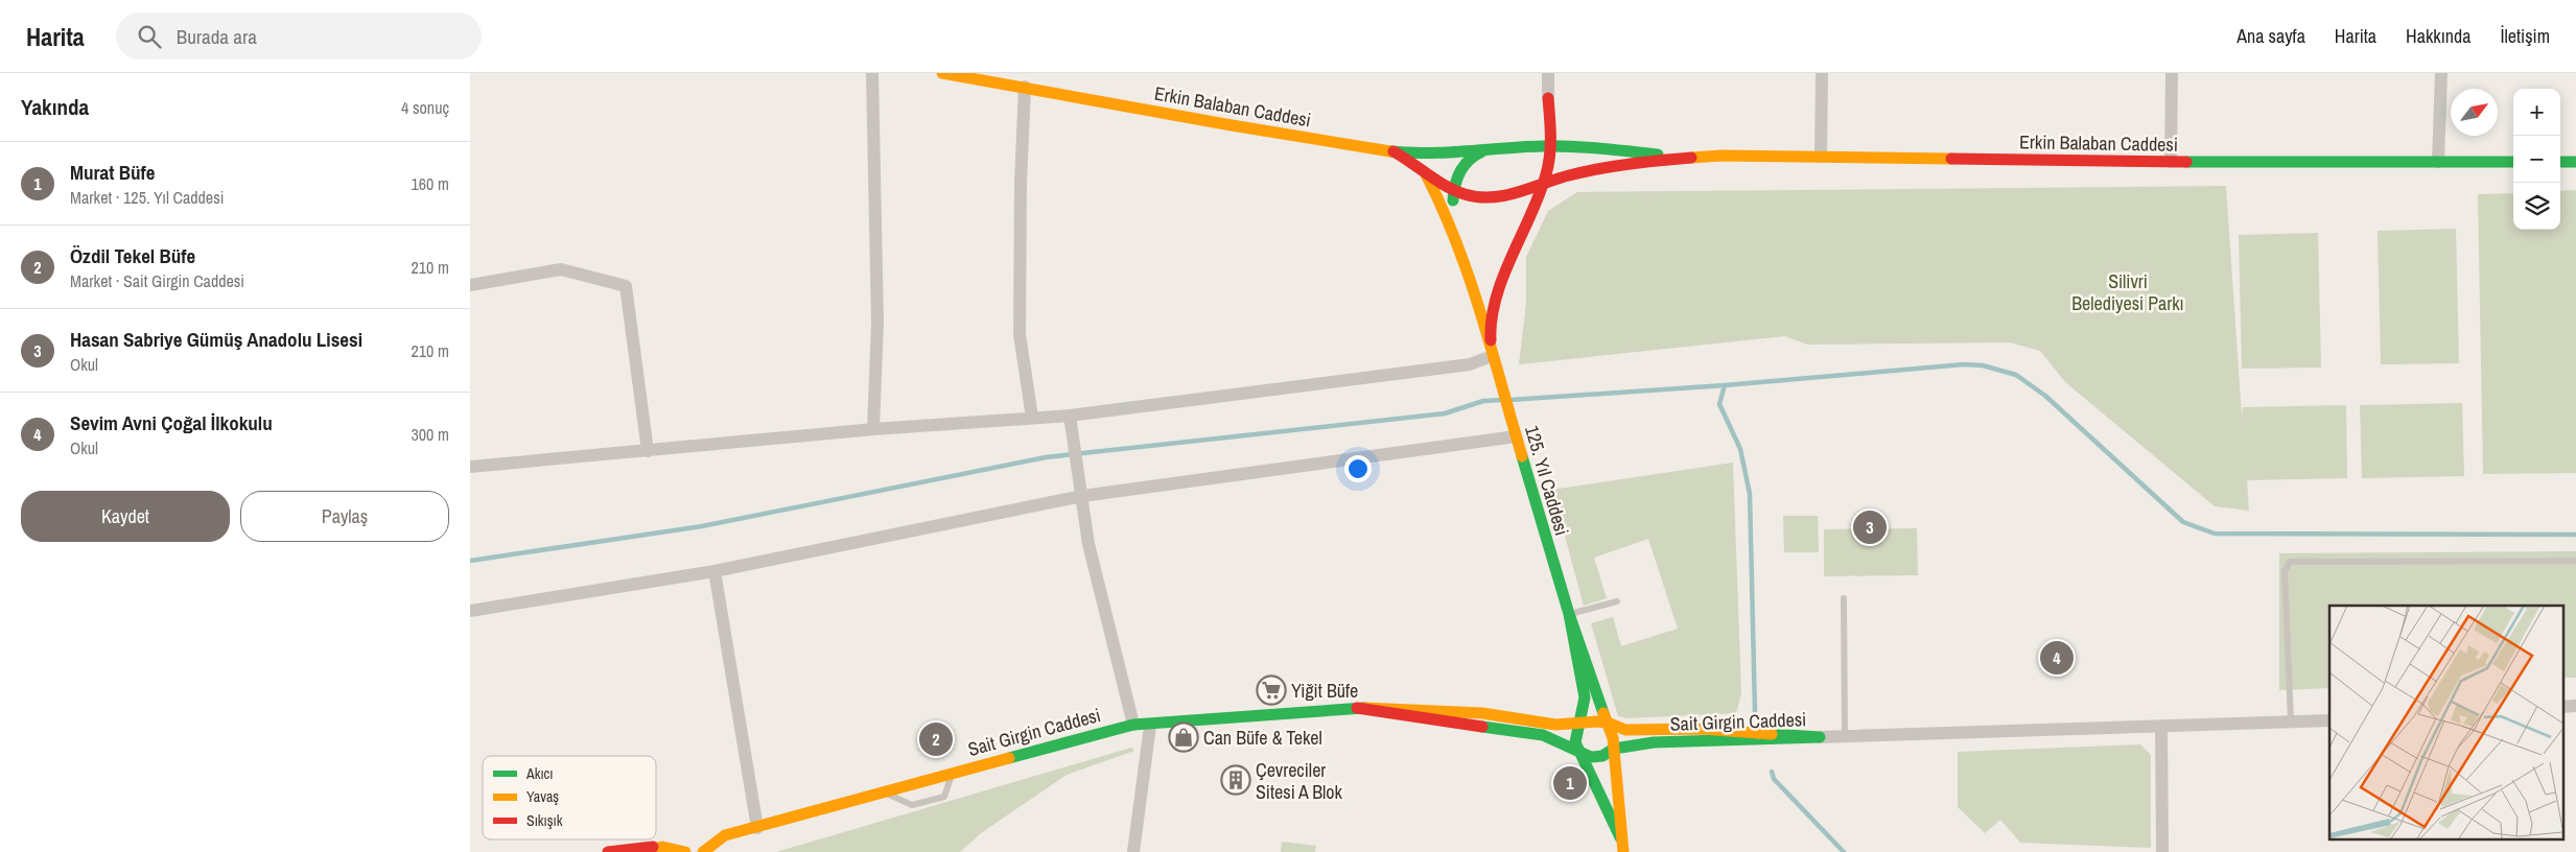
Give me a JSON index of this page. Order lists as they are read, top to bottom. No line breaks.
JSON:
{"streets":{"street":["Erkin Balaban Caddesi","125. Yıl Caddesi","Sait Girgin Caddesi"]},"crossings":[["125. Yıl Caddesi","Sait Girgin Caddesi"]],"parks":["Silivri Belediyesi Parkı"],"places":{"supermarket":["Yiğit Büfe"],"shop":["Can Büfe & Tekel"],"building":["Çevreciler Sitesi A Blok"]},"legend":["Akıcı","Yavaş","Sıkışık"],"north":"top right","page":{"header":"Harita","search":"Burada ara","nav":["Ana sayfa","Harita","Hakkında","İletişim"],"heading":["Yakında","4 sonuç"],"map_buttons":["+","−"],"list":[{"mark":"1","name":"Murat Büfe","note":"Market · 125. Yıl Caddesi","value":"160 m"},{"mark":"2","name":"Özdil Tekel Büfe","note":"Market · Sait Girgin Caddesi","value":"210 m"},{"mark":"3","name":"Hasan Sabriye Gümüş Anadolu Lisesi","note":"Okul","value":"210 m"},{"mark":"4","name":"Sevim Avni Çoğal İlkokulu","note":"Okul","value":"300 m"}],"buttons":["Kaydet","Paylaş"],"pins":["3","4","2","1"]}}
